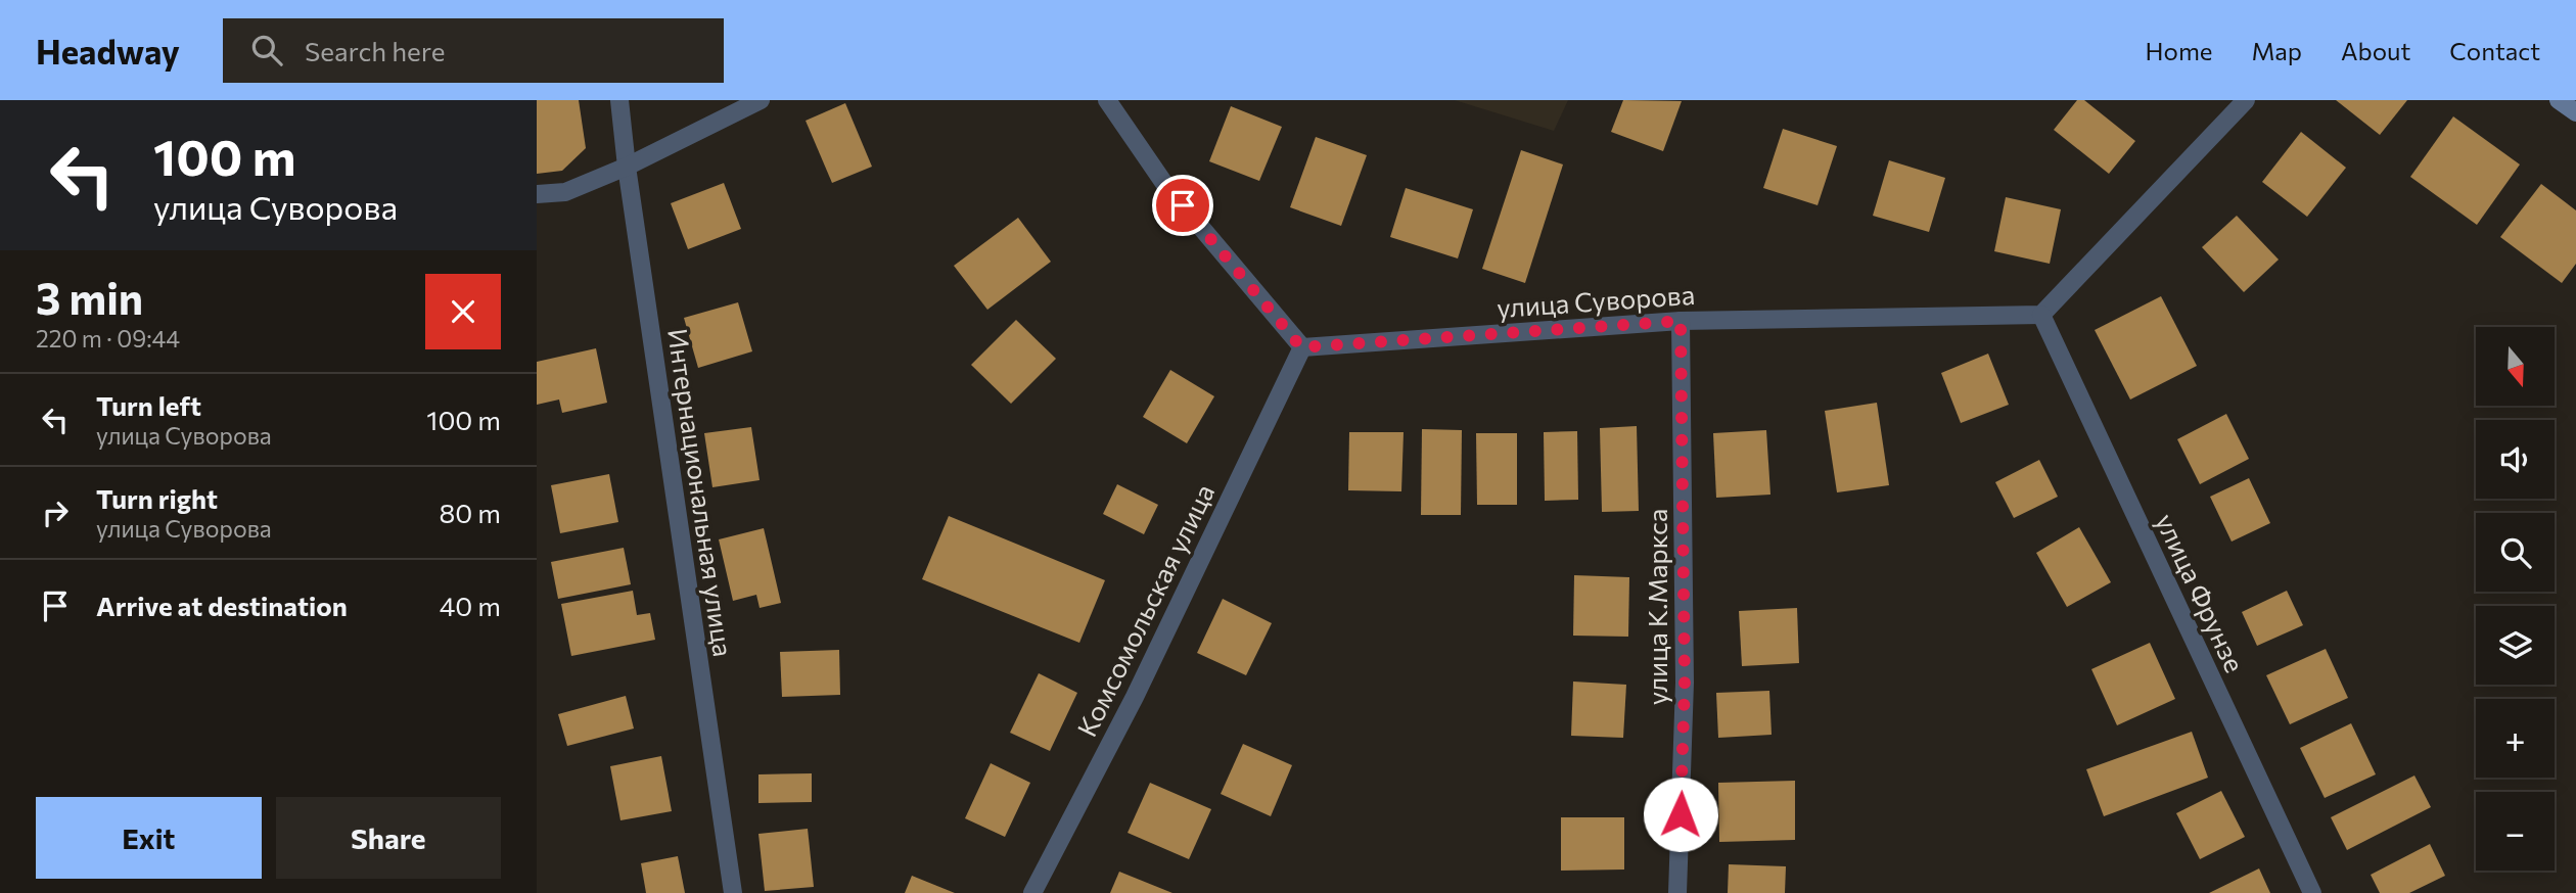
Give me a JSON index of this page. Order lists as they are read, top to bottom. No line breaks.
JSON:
{"streets":{"street":["улица Суворова","Интернациональная улица","улица Фрунзе","улица К.Маркса","Комсомольская улица"]},"crossings":[["улица Суворова","улица Фрунзе"],["улица Суворова","улица К.Маркса"],["улица Суворова","Комсомольская улица"]],"north":"bottom","page":{"header":"Headway","search":"Search here","nav":["Home","Map","About","Contact"],"turn":["100 m","улица Суворова"],"heading":["3 min","220 m · 09:44"],"map_buttons":["+","−"],"list":[{"name":"Turn left","note":"улица Суворова","value":"100 m"},{"name":"Turn right","note":"улица Суворова","value":"80 m"},{"name":"Arrive at destination","value":"40 m"}],"buttons":["Exit","Share"]}}
